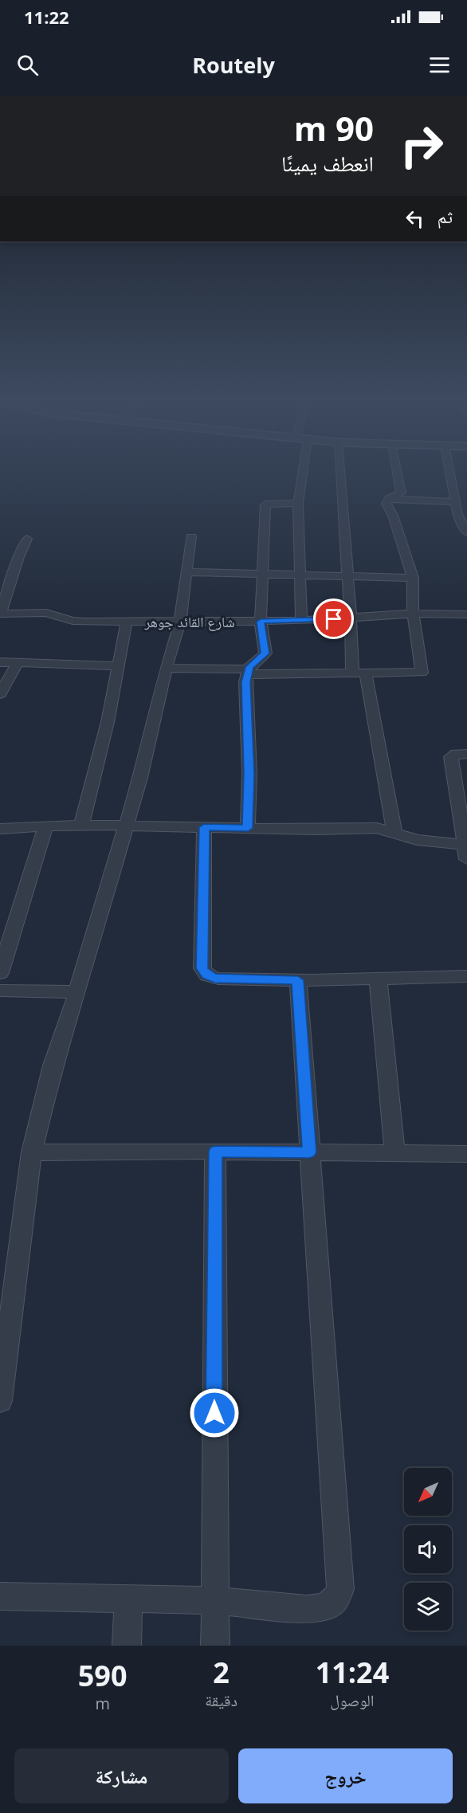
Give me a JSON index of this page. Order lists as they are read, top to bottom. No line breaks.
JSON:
{"streets":{"street":["شارع القائد جوهر"]},"north":"bottom left","page":{"status":"11:22","header":"Routely","turn":["90 m","انعطف يمينًا"],"then":"ثم","eta":["11:24","الوصول","2","دقيقة","590","m"],"buttons":["خروج","مشاركة"]}}
